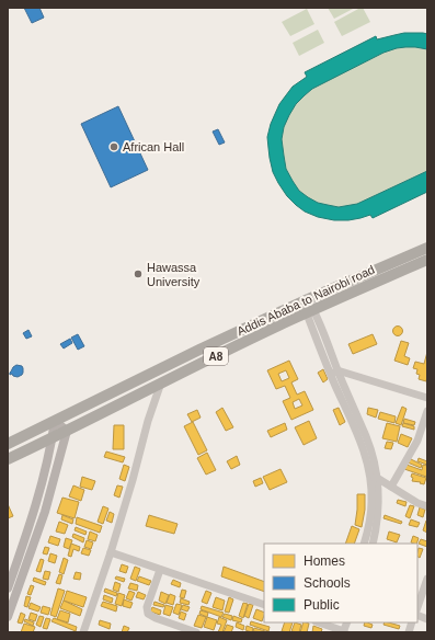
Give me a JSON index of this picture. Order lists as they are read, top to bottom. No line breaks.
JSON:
{"streets":{"highway":["Addis Ababa to Nairobi road","A8"]},"places":["African Hall","Hawassa University"],"legend":["Homes","Schools","Public"]}
